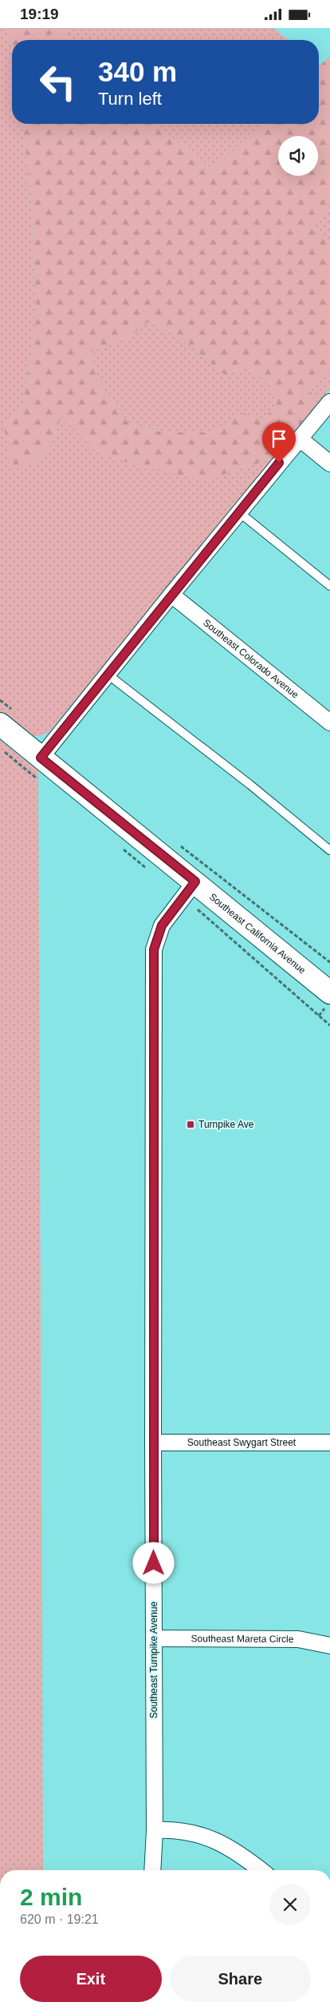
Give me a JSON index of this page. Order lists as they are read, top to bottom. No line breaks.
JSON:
{"streets":{"main road":["Southeast California Avenue"],"street":["Southeast Colorado Avenue","Southeast Swygart Street","Southeast Mareta Circle","Southeast Turnpike Avenue"]},"crossings":[["Southeast California Avenue","Southeast Turnpike Avenue"],["Southeast Swygart Street","Southeast Turnpike Avenue"],["Southeast Mareta Circle","Southeast Turnpike Avenue"]],"places":{"transit":["Turnpike Ave"]},"page":{"status":"19:19","turn":["340 m","Turn left"],"heading":["2 min","620 m · 19:21"],"buttons":["Exit","Share"]}}
